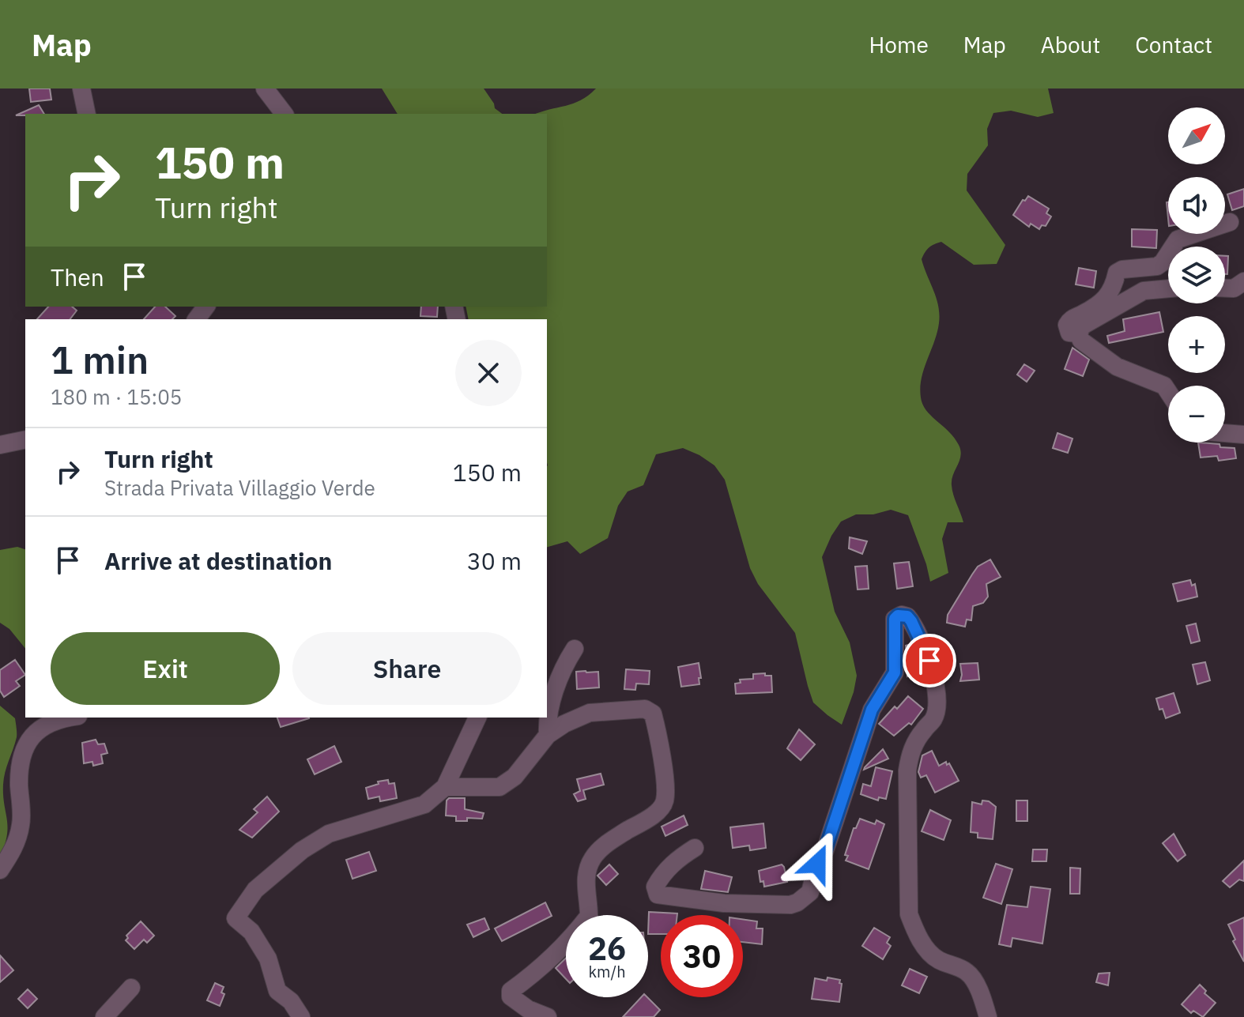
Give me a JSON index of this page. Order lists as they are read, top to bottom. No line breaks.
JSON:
{"north":"top right","page":{"header":"Map","nav":["Home","Map","About","Contact"],"map_buttons":["+","−"],"turn":["150 m","Turn right"],"then":"Then","heading":["1 min","180 m · 15:05"],"list":[{"name":"Turn right","note":"Strada Privata Villaggio Verde","value":"150 m"},{"name":"Arrive at destination","value":"30 m"}],"buttons":["Exit","Share"],"speed":"26 km/h","limit":"30"}}
